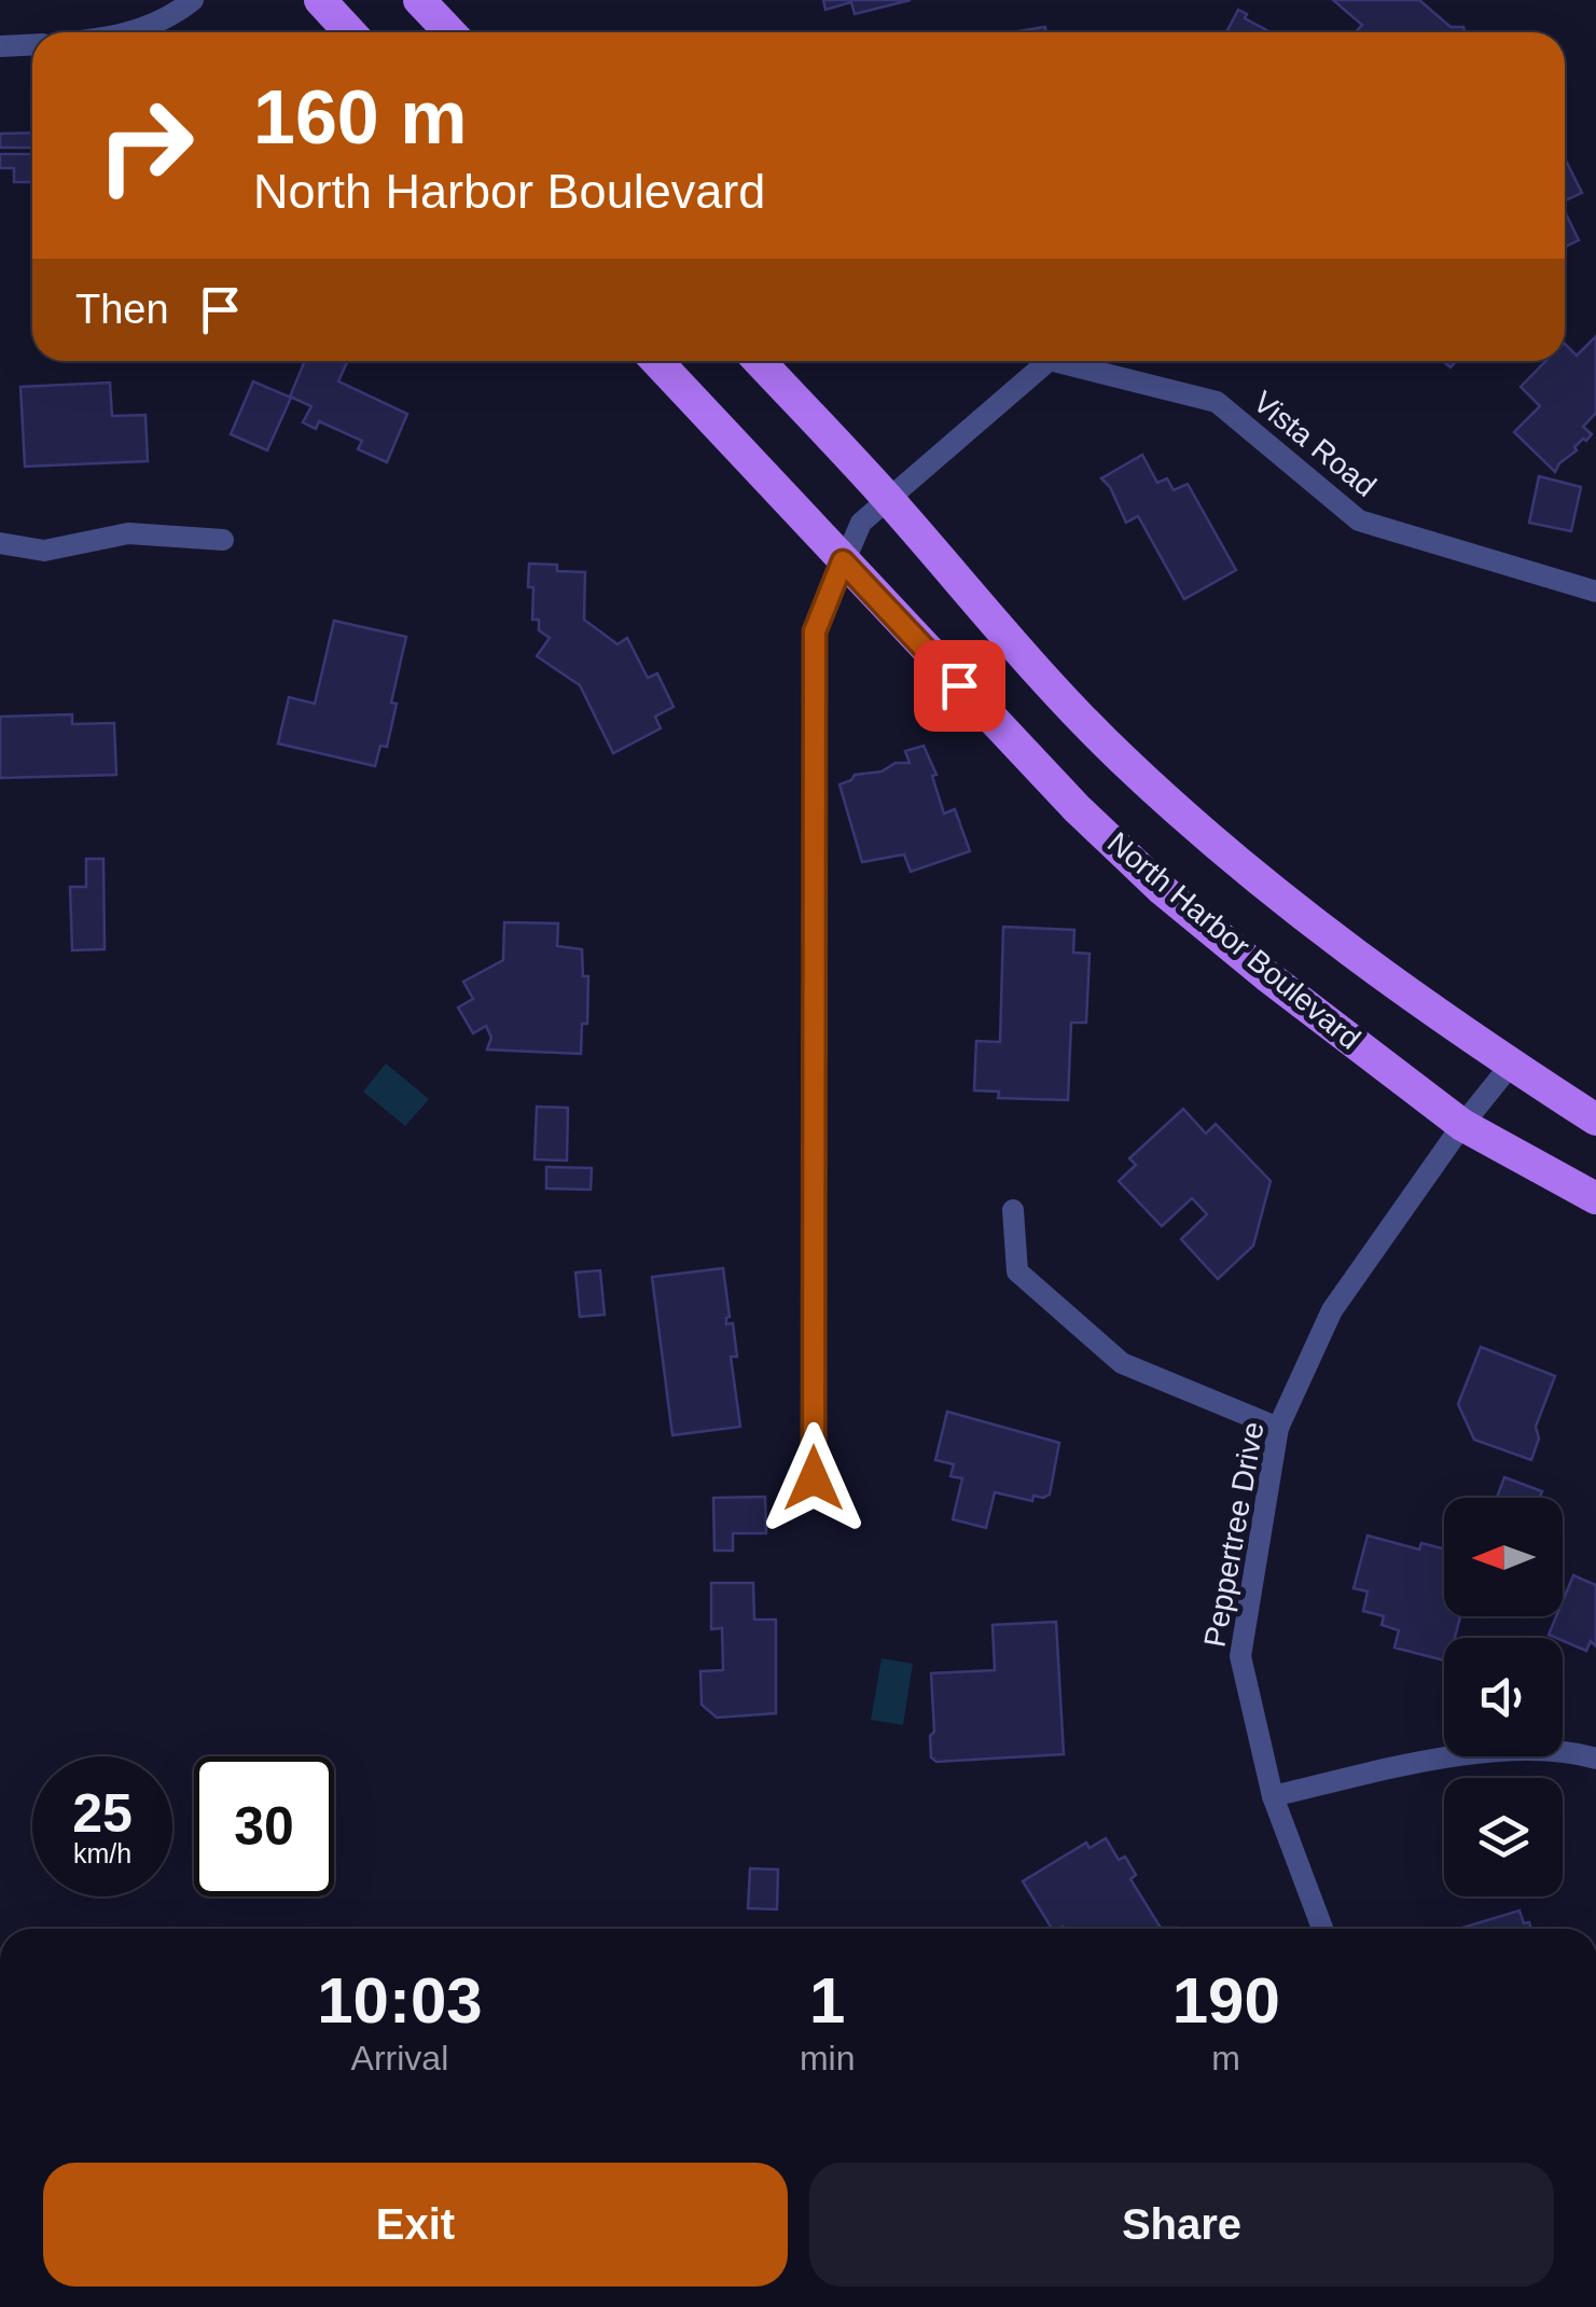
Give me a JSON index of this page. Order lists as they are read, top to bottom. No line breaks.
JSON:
{"streets":{"main road":["North Harbor Boulevard"],"street":["Vista Road","Peppertree Drive"]},"crossings":[["Vista Road","North Harbor Boulevard"],["North Harbor Boulevard","Peppertree Drive"]],"north":"left","page":{"turn":["160 m","North Harbor Boulevard"],"then":"Then","speed":"25 km/h","limit":"30","eta":["10:03","Arrival","1","min","190","m"],"buttons":["Exit","Share"]}}
